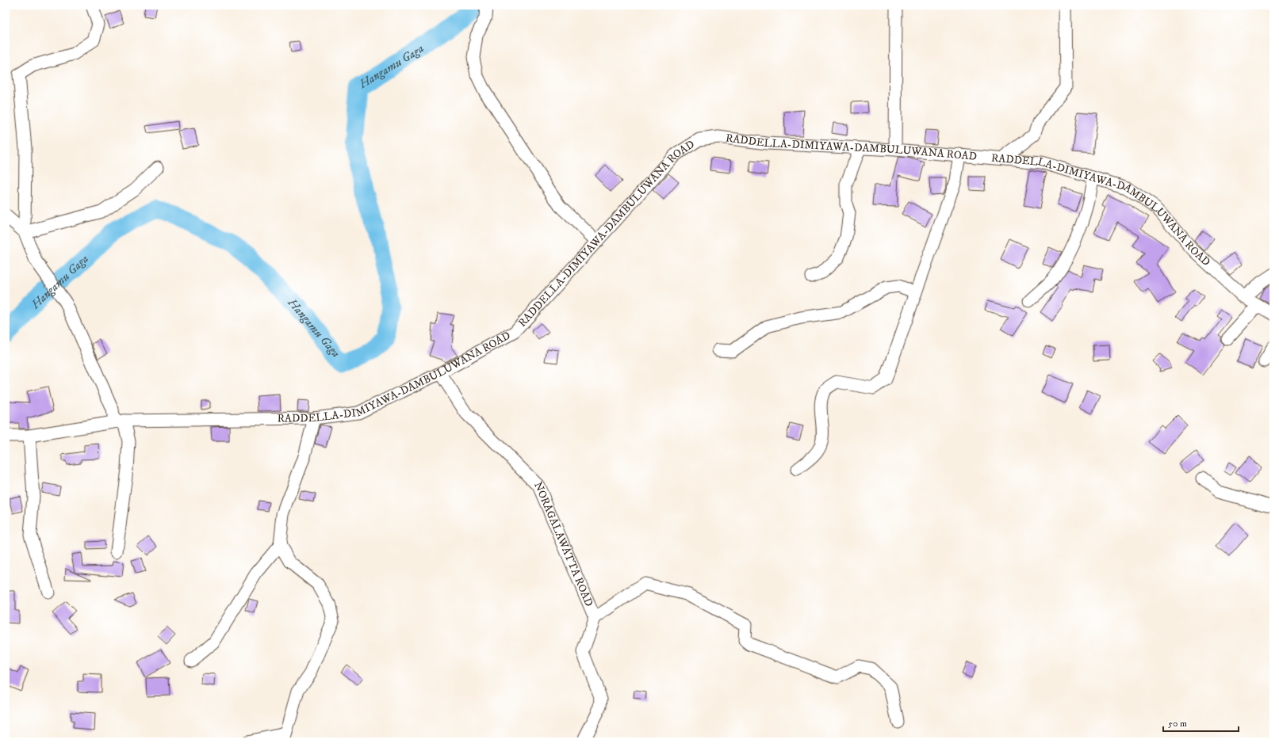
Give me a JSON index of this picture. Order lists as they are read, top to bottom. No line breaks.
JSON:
{"streets":{"street":["RADDELLA-DIMIYAWA-DAMBULUWANA ROAD","NORAGALAWATTA ROAD"]},"crossings":[["RADDELLA-DIMIYAWA-DAMBULUWANA ROAD","NORAGALAWATTA ROAD"]],"water":["Hangamu Gaga"],"scale_bar":"50 m"}
